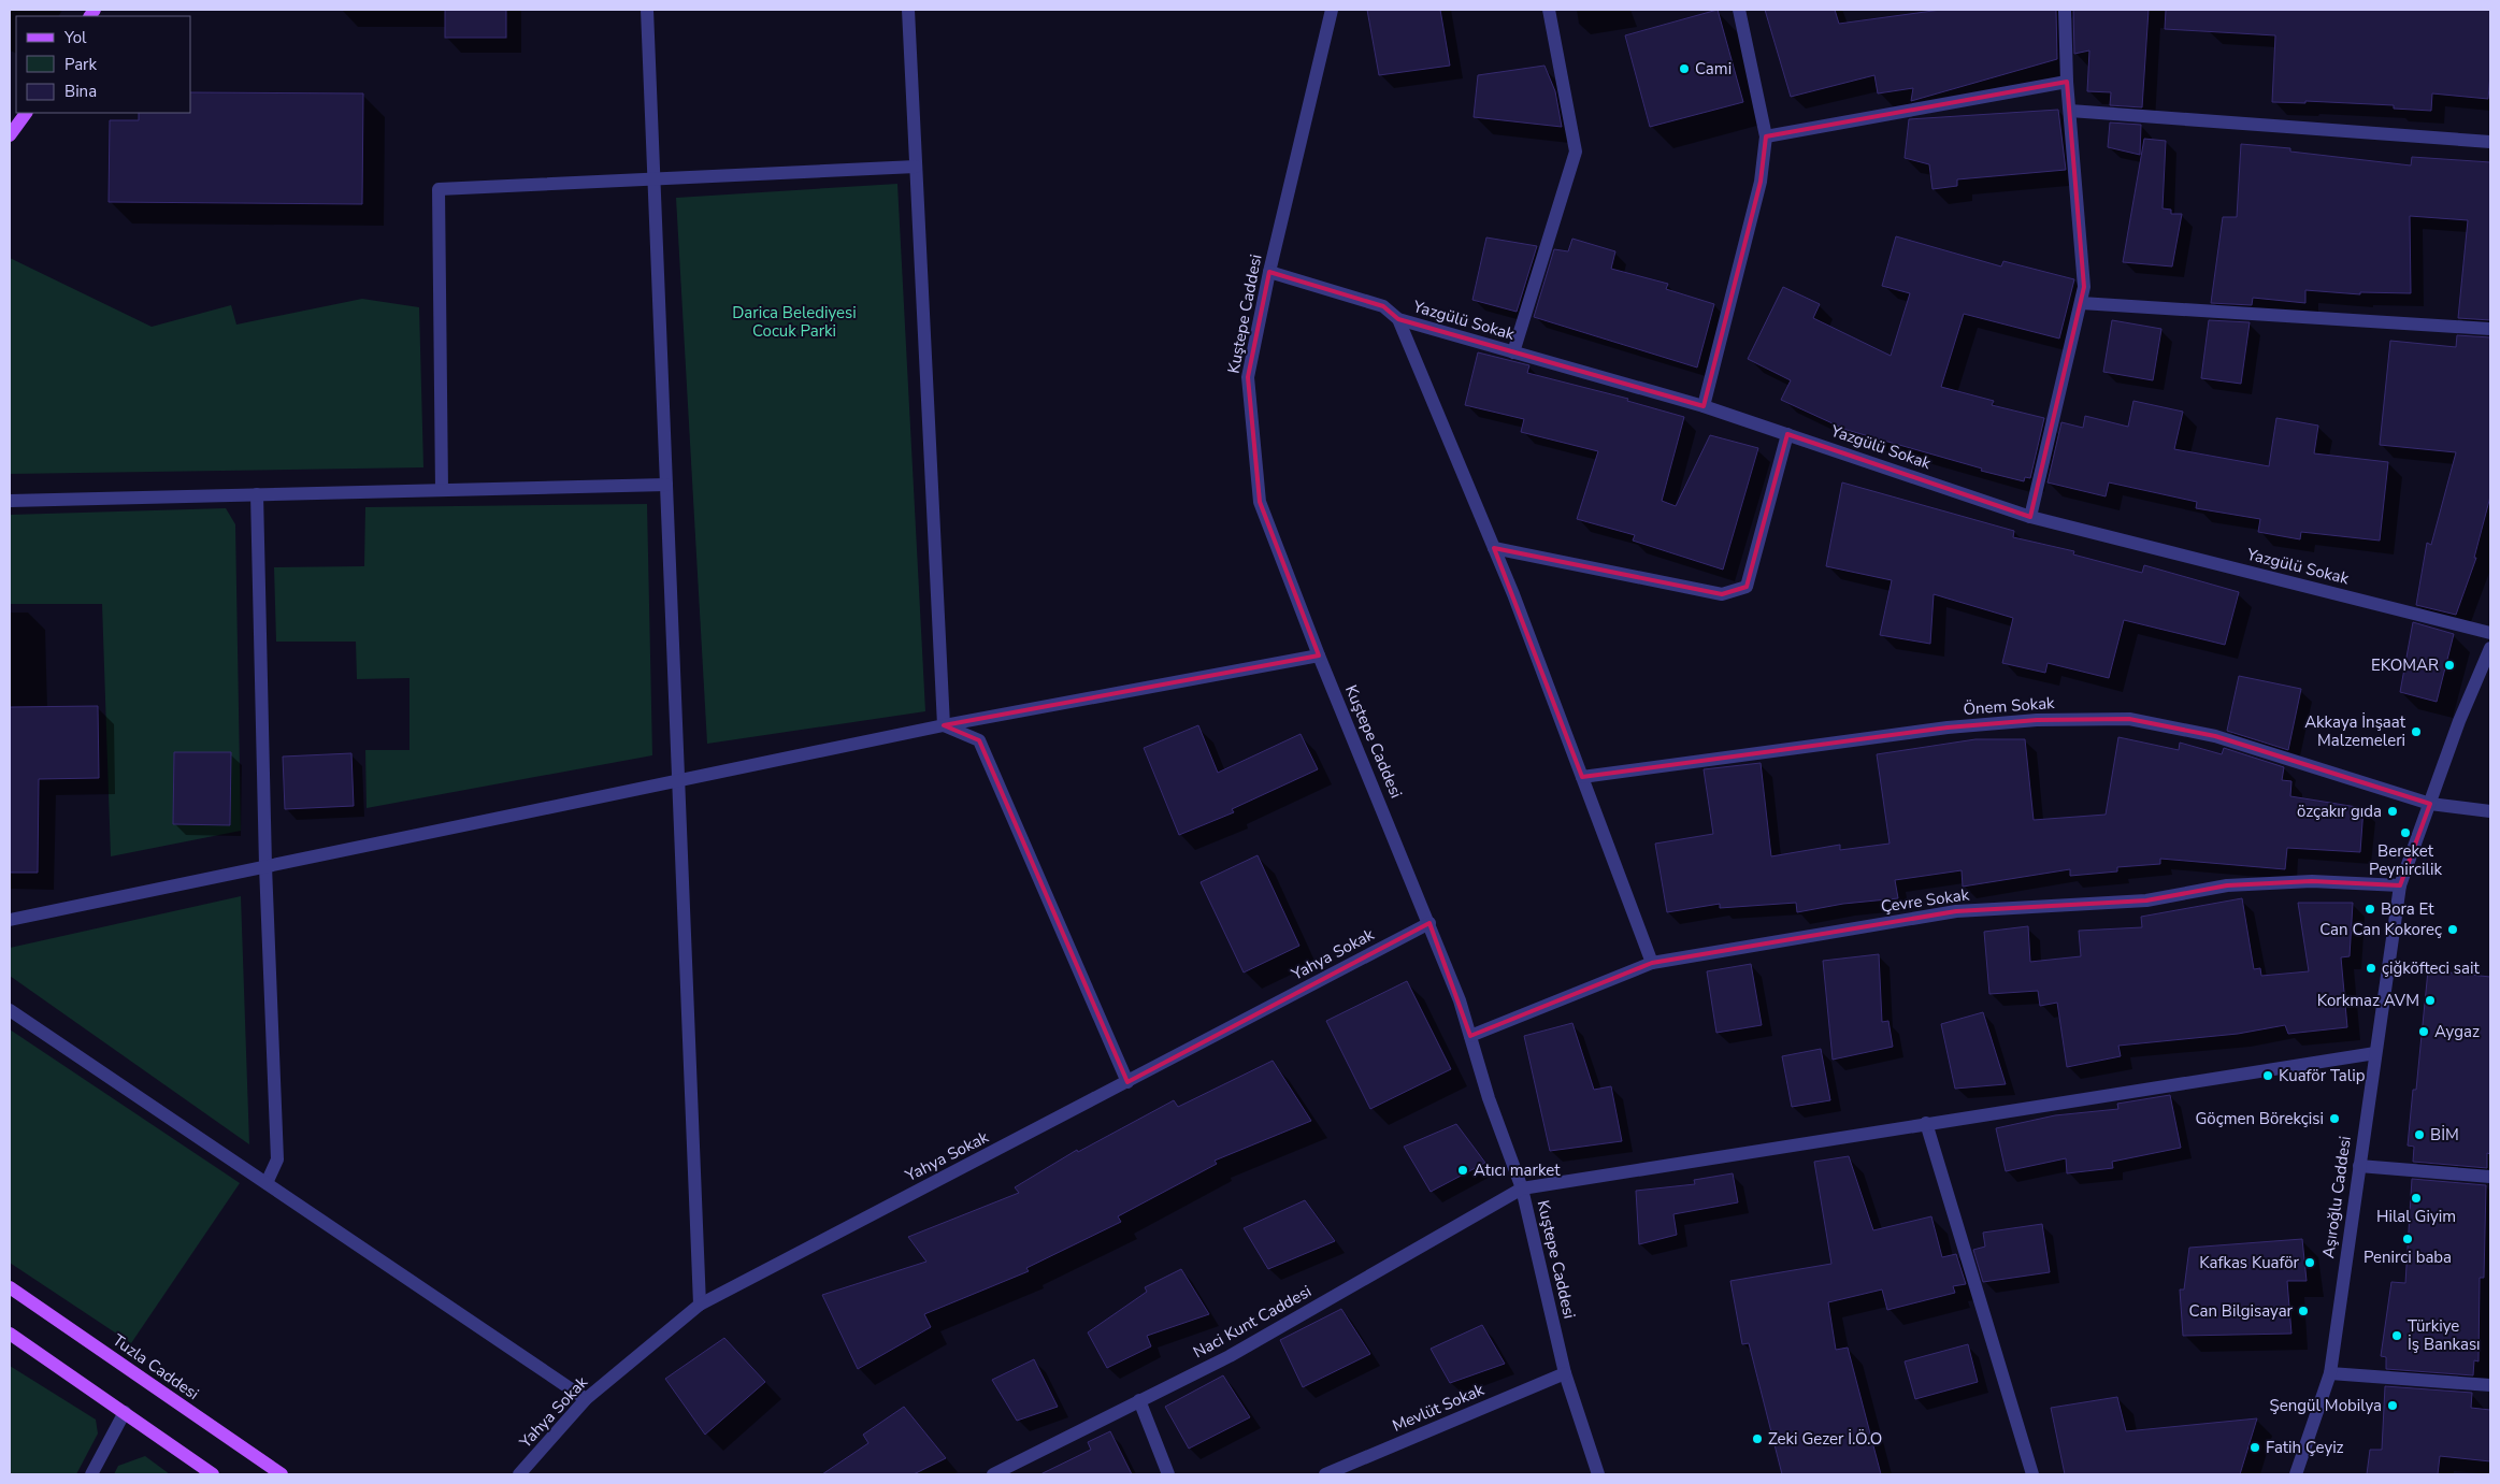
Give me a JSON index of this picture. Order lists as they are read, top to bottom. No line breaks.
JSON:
{"streets":{"main road":["Tuzla Caddesi"],"street":["Kuştepe Caddesi","Yazgülü Sokak","Önem Sokak","Çevre Sokak","Yahya Sokak","Aşıroğlu Caddesi","Naci Kunt Caddesi","Mevlüt Sokak"]},"crossings":[["Kuştepe Caddesi","Yazgülü Sokak"],["Kuştepe Caddesi","Çevre Sokak"],["Kuştepe Caddesi","Yahya Sokak"],["Kuştepe Caddesi","Naci Kunt Caddesi"],["Kuştepe Caddesi","Mevlüt Sokak"],["Önem Sokak","Aşıroğlu Caddesi"],["Çevre Sokak","Aşıroğlu Caddesi"]],"parks":["Darica Belediyesi Cocuk Parki"],"places":["Cami","EKOMAR","Akkaya İnşaat Malzemeleri","özçakır gıda","Bereket Peynircilik","Bora Et","Can Can Kokoreç","çiğköfteci sait","Korkmaz AVM","Aygaz","Kuaför Talip","Göçmen Börekçisi","BİM","Atıcı market","Hilal Giyim","Penirci baba","Kafkas Kuaför","Can Bilgisayar","Türkiye İş Bankası","Şengül Mobilya","Zeki Gezer İ.Ö.O","Fatih Çeyiz"],"legend":["Yol","Park","Bina"]}
